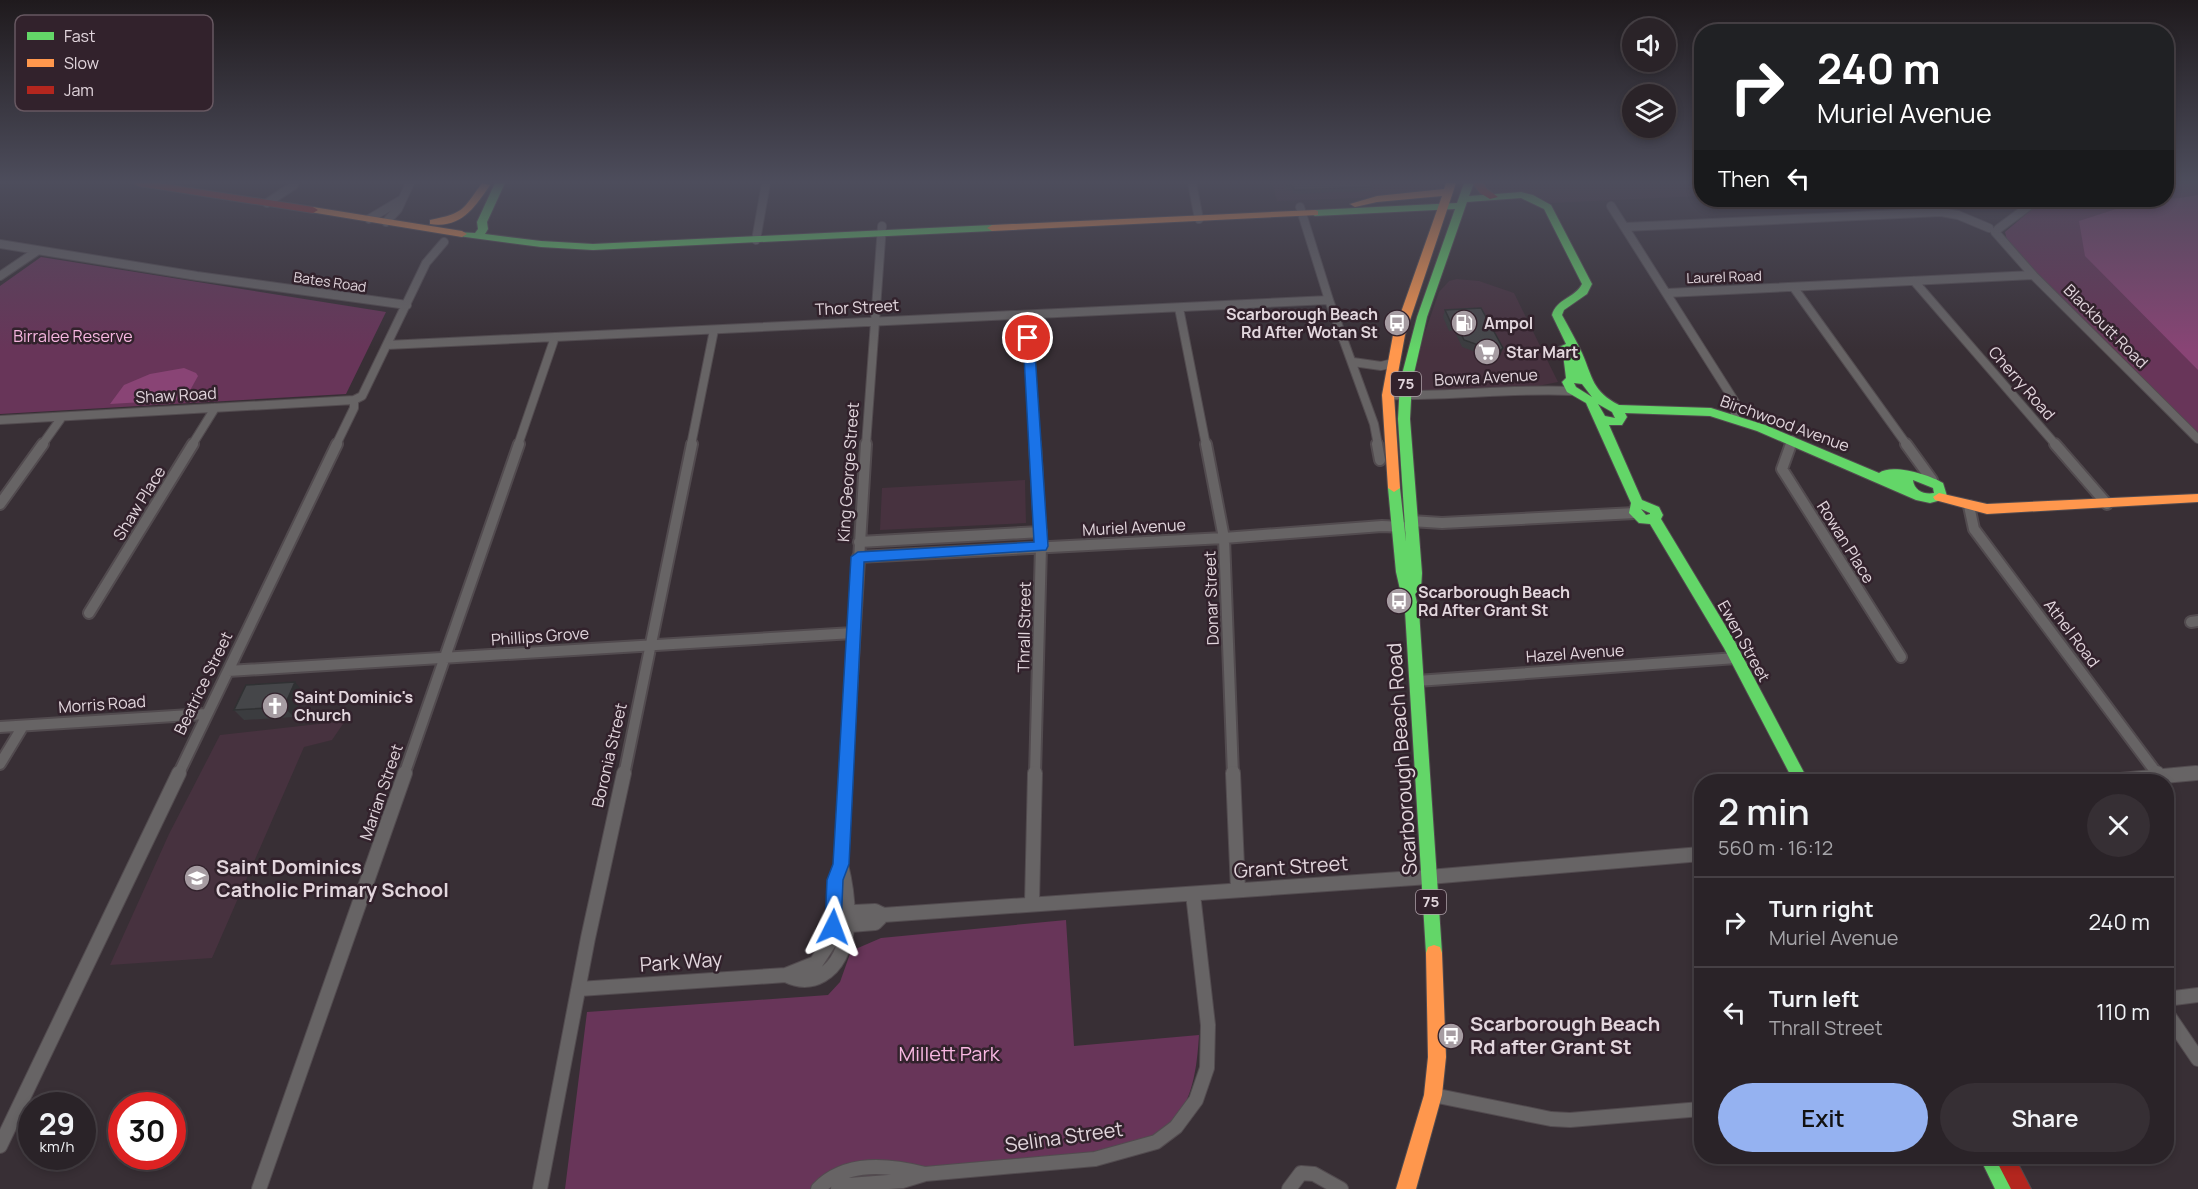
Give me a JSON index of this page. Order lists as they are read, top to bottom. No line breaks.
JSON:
{"streets":{"main road":["75","Birchwood Avenue","Ewen Street","Scarborough Beach Road"],"street":["Laurel Road","Bates Road","Thor Street","Blackbutt Road","Bowra Avenue","Cherry Road","Shaw Road","King George Street","Shaw Place","Muriel Avenue","Rowan Place","Donar Street","Thrall Street","Athel Road","Phillips Grove","Hazel Avenue","Beatrice Street","Morris Road","Boronia Street","Marian Street","Grant Street","Park Way","Selina Street"]},"crossings":[["Laurel Road","Blackbutt Road"],["Laurel Road","Cherry Road"],["Bates Road","Beatrice Street"],["Thor Street","King George Street"],["Thor Street","Donar Street"],["Thor Street","Thrall Street"],["Thor Street","Beatrice Street"],["Thor Street","Boronia Street"],["Thor Street","Marian Street"],["Bowra Avenue","Scarborough Beach Road"],["Cherry Road","Birchwood Avenue"],["Shaw Road","Shaw Place"],["Shaw Road","Beatrice Street"],["Birchwood Avenue","Rowan Place"],["Birchwood Avenue","Athel Road"],["King George Street","Muriel Avenue"],["King George Street","Phillips Grove"],["King George Street","Grant Street"],["King George Street","Park Way"],["Muriel Avenue","Donar Street"],["Muriel Avenue","Thrall Street"],["Muriel Avenue","Ewen Street"],["Muriel Avenue","Scarborough Beach Road"],["Donar Street","Grant Street"],["Thrall Street","Grant Street"],["Phillips Grove","Beatrice Street"],["Phillips Grove","Boronia Street"],["Phillips Grove","Marian Street"],["Ewen Street","Hazel Avenue"],["Hazel Avenue","Scarborough Beach Road"],["Beatrice Street","Morris Road"],["Boronia Street","Park Way"],["Scarborough Beach Road","Grant Street"],["Grant Street","Selina Street"]],"parks":["Birralee Reserve","Millett Park"],"places":{"bus stop":["Scarborough Beach Rd After Wotan St","Scarborough Beach Rd After Grant St","Scarborough Beach Rd after Grant St"],"fuel station":["Ampol"],"supermarket":["Star Mart"],"church":["Saint Dominic's Church"],"school or university":["Saint Dominics Catholic Primary School"]},"legend":["Fast","Slow","Jam"],"page":{"turn":["240 m","Muriel Avenue"],"then":"Then","heading":["2 min","560 m · 16:12"],"list":[{"name":"Turn right","note":"Muriel Avenue","value":"240 m"},{"name":"Turn left","note":"Thrall Street","value":"110 m"}],"buttons":["Exit","Share"],"speed":"29 km/h","limit":"30"}}
